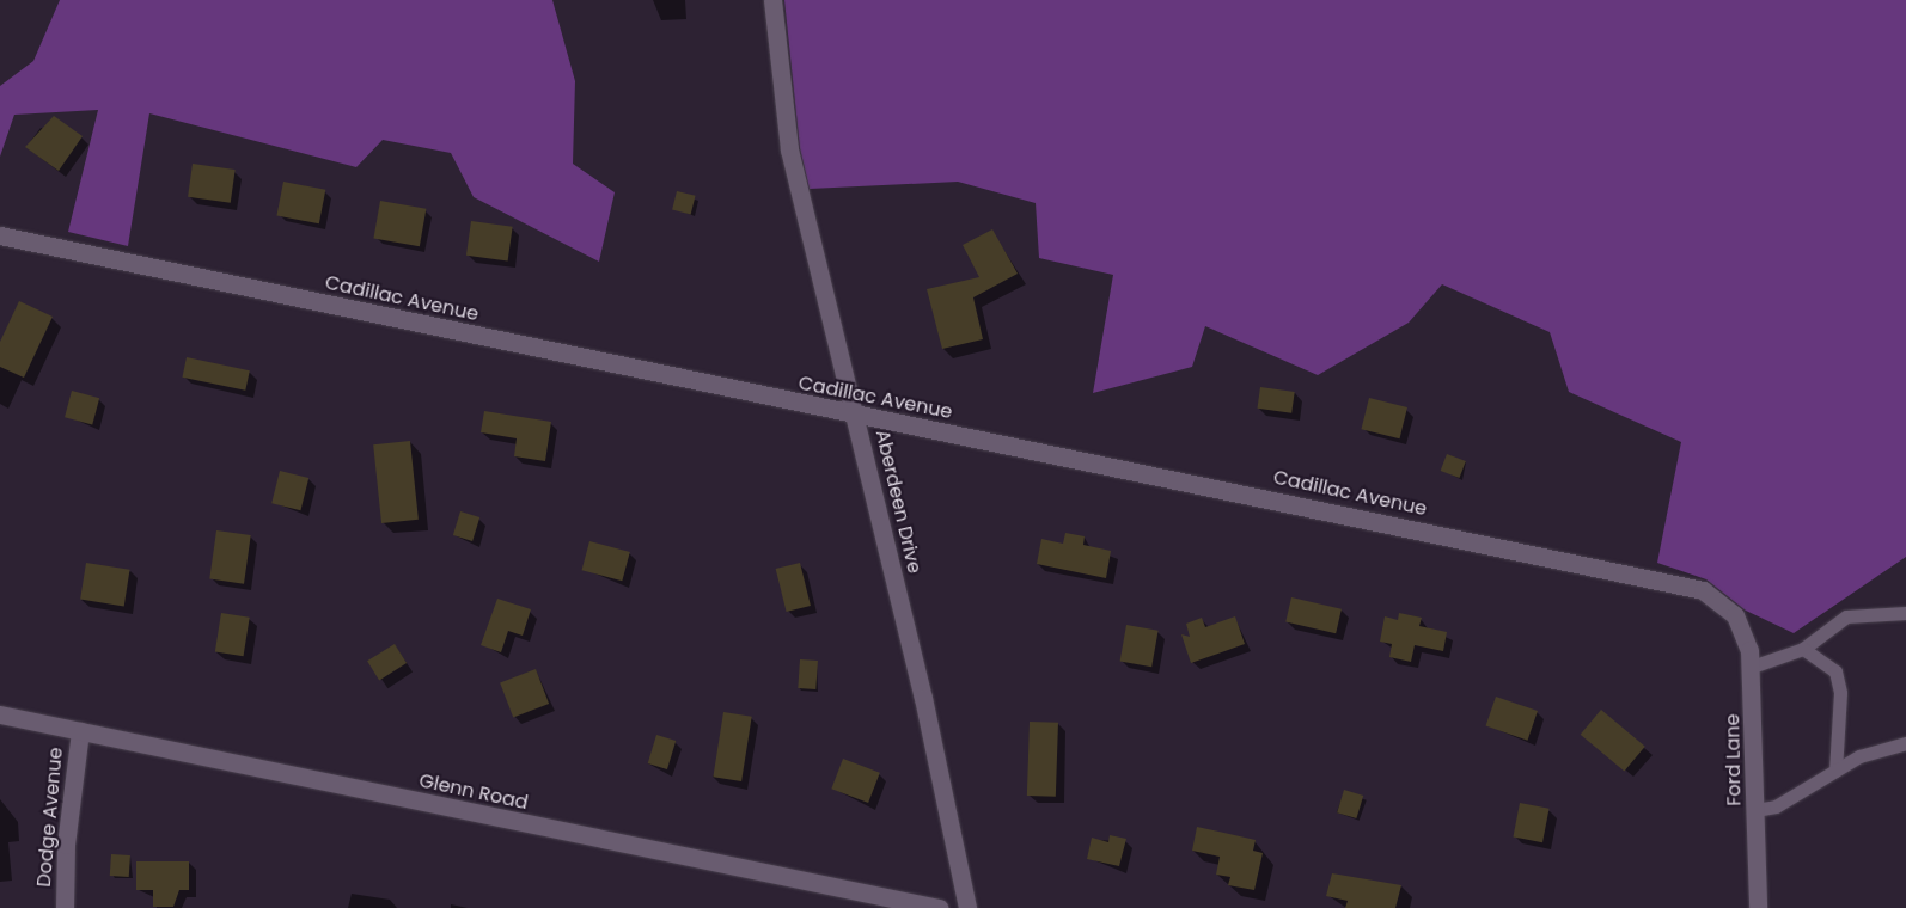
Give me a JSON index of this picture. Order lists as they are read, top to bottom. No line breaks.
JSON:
{"streets":{"street":["Cadillac Avenue","Aberdeen Drive","Ford Lane","Glenn Road","Dodge Avenue"]},"crossings":[["Cadillac Avenue","Aberdeen Drive"],["Cadillac Avenue","Ford Lane"],["Glenn Road","Dodge Avenue"]]}
